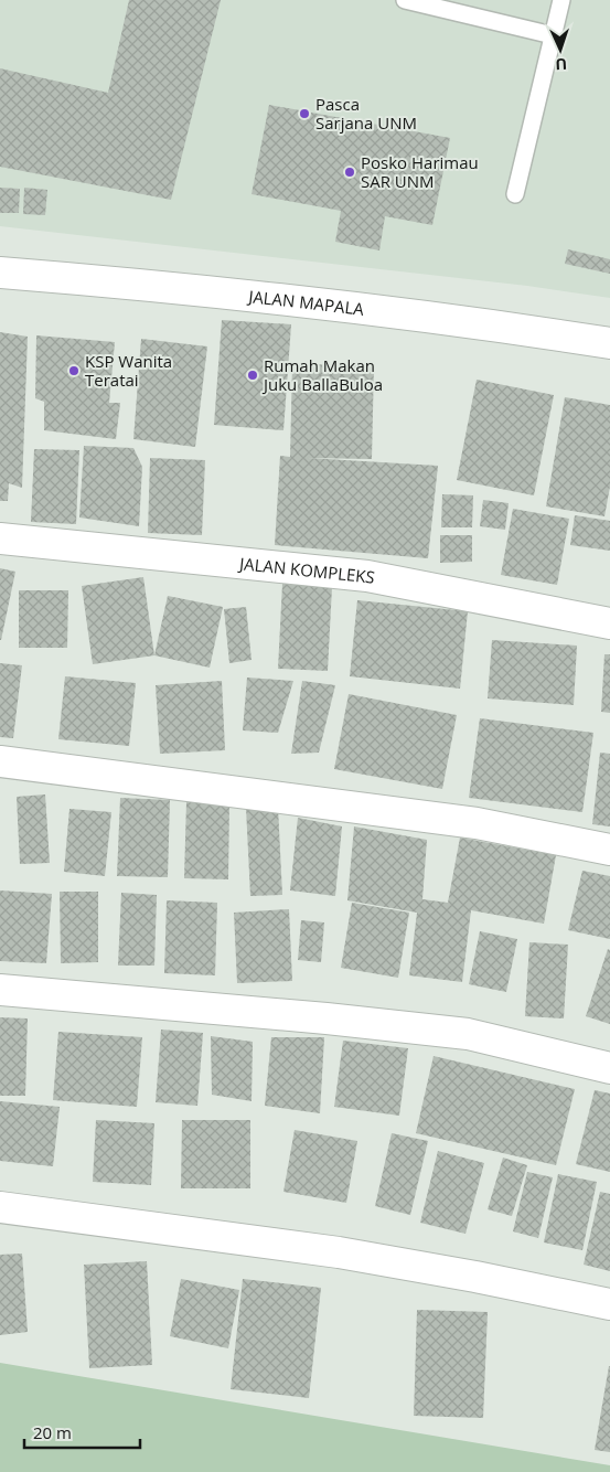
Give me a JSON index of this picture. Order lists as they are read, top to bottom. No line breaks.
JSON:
{"streets":{"street":["JALAN MAPALA","JALAN KOMPLEKS"]},"places":["Pasca Sarjana UNM","Posko Harimau SAR UNM","KSP Wanita Teratai","Rumah Makan Juku BallaBuloa"],"scale_bar":"20 m","north":"bottom"}
